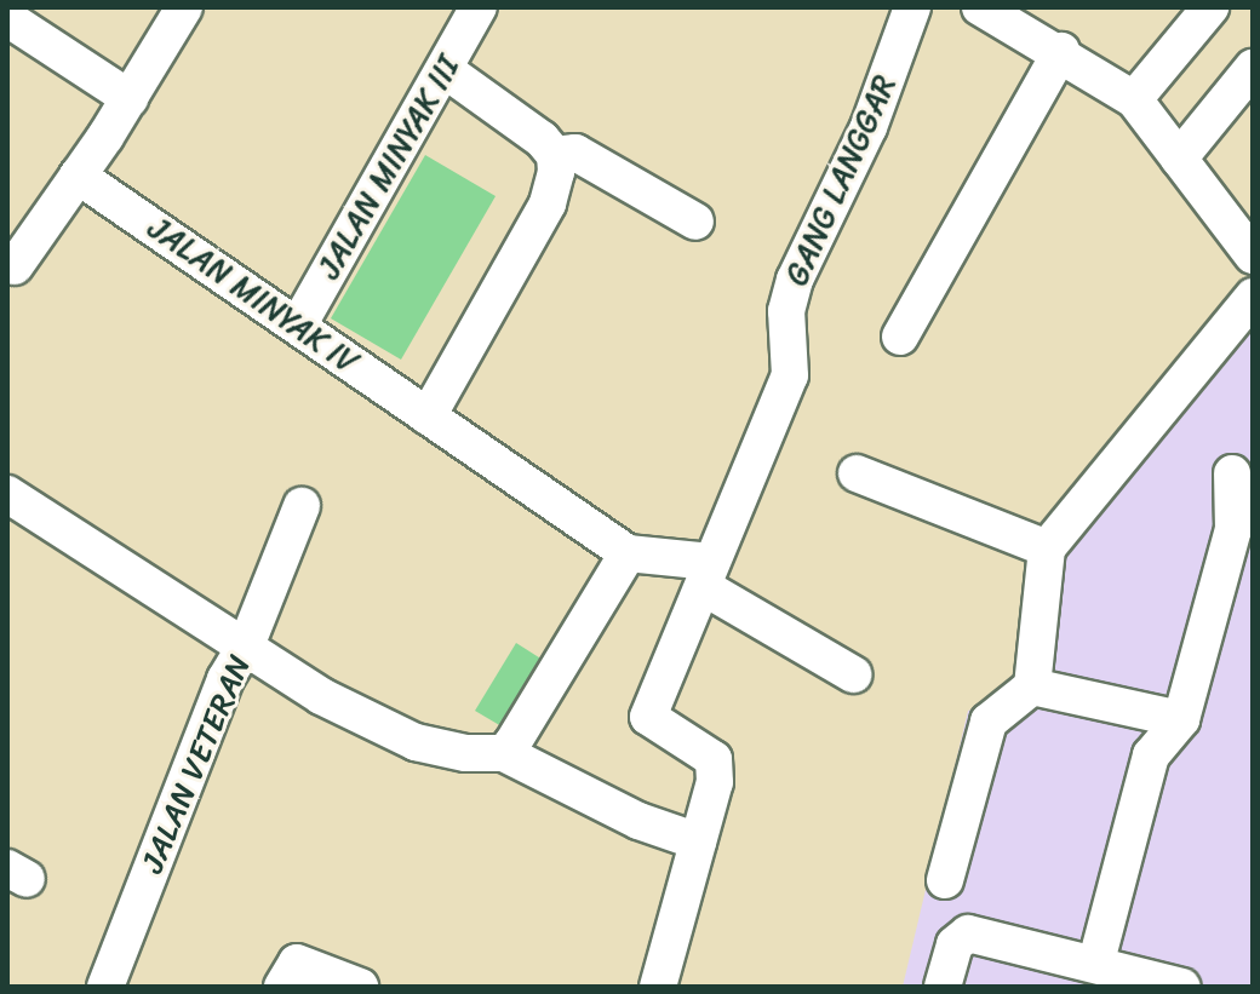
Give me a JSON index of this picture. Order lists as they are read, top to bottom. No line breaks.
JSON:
{"streets":{"street":["JALAN MINYAK III","GANG LANGGAR","JALAN MINYAK IV","JALAN VETERAN"]},"crossings":[["JALAN MINYAK III","JALAN MINYAK IV"]]}
